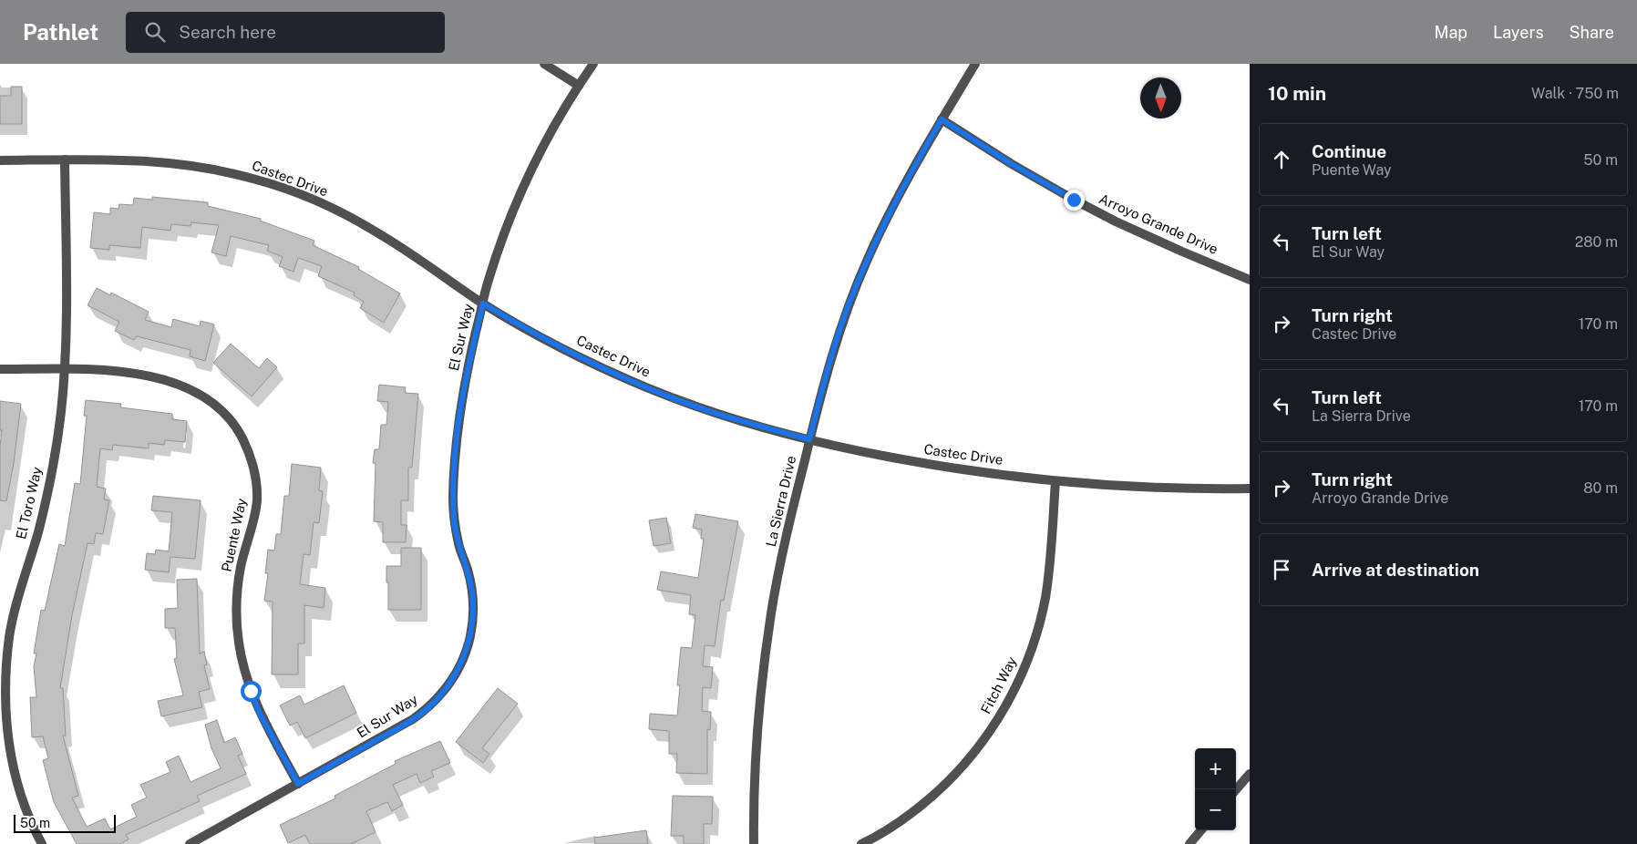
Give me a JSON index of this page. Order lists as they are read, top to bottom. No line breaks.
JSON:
{"streets":{"street":["Castec Drive","Arroyo Grande Drive","El Sur Way","La Sierra Drive","El Toro Way","Puente Way","Fitch Way"]},"crossings":[["Castec Drive","El Sur Way"],["Castec Drive","La Sierra Drive"],["Castec Drive","El Toro Way"],["Castec Drive","Fitch Way"],["Arroyo Grande Drive","La Sierra Drive"],["El Sur Way","Puente Way"],["El Toro Way","Puente Way"]],"scale_bar":"50 m","north":"bottom","page":{"header":"Pathlet","search":"Search here","nav":["Map","Layers","Share"],"heading":["10 min","Walk · 750 m"],"list":[["Continue","Puente Way","50 m"],["Turn left","El Sur Way","280 m"],["Turn right","Castec Drive","170 m"],["Turn left","La Sierra Drive","170 m"],["Turn right","Arroyo Grande Drive","80 m"],"Arrive at destination"],"map_buttons":["+","−"],"scale":"50 m"}}
